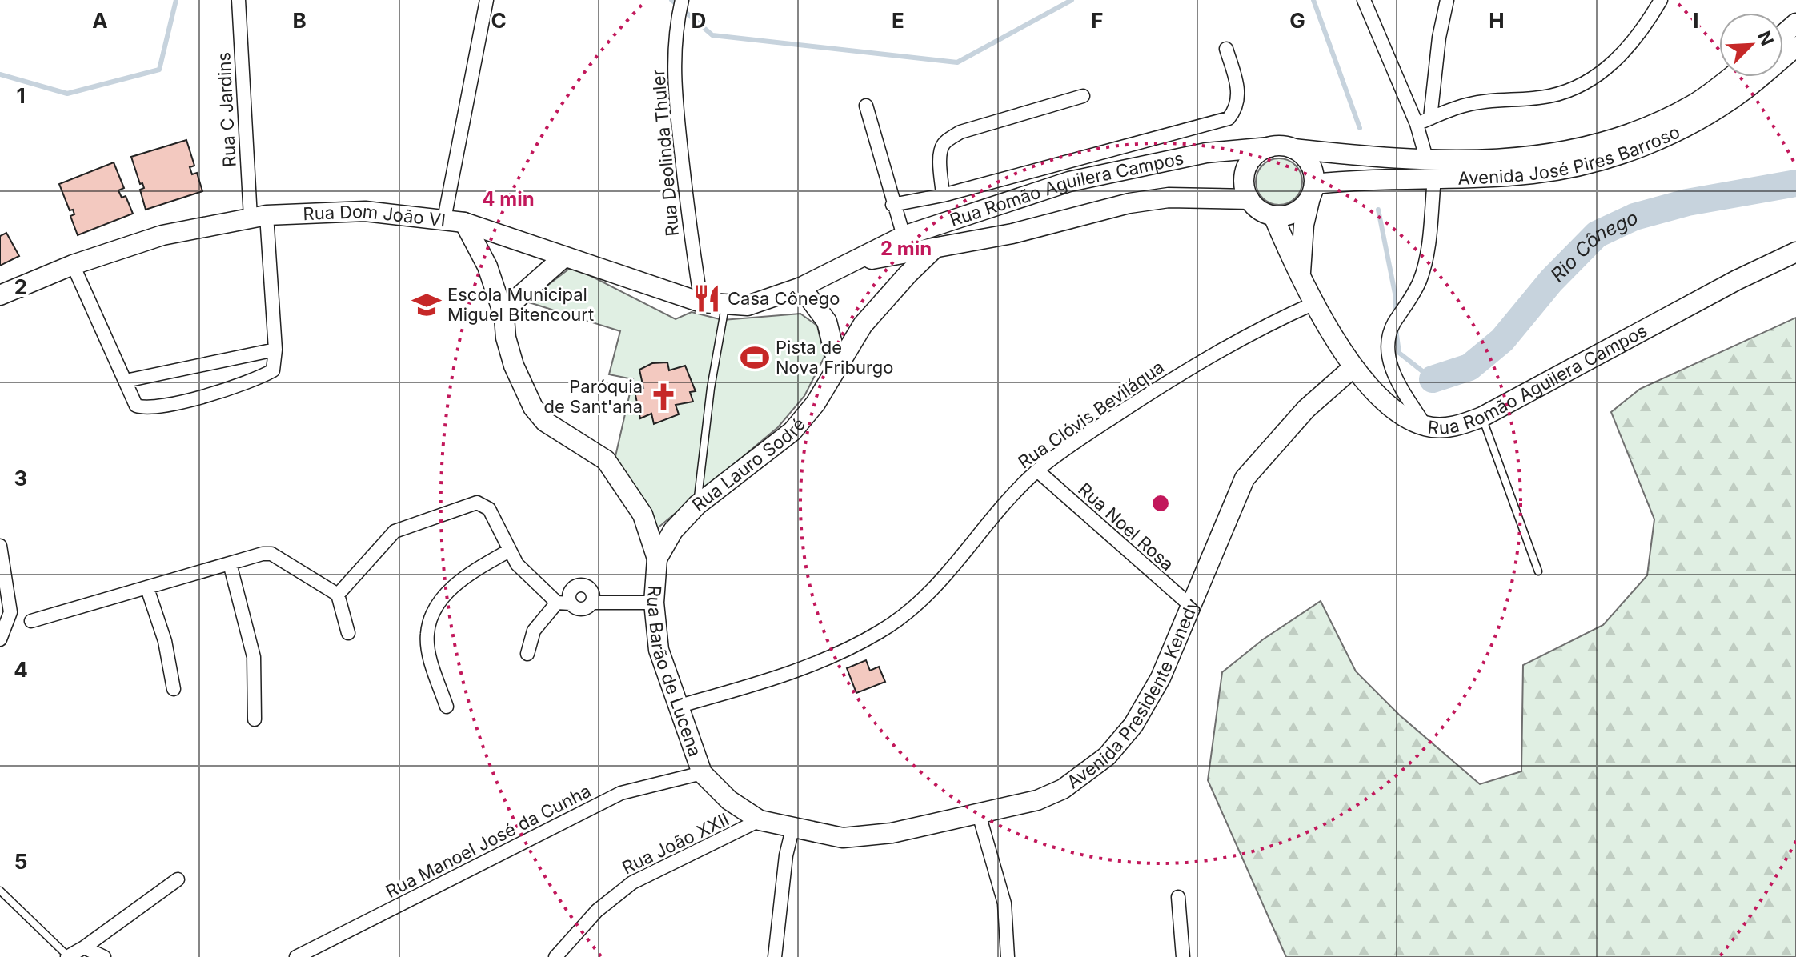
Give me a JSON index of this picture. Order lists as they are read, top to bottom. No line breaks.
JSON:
{"streets":{"main road":["Avenida José Pires Barroso","Rua Romão Aguilera Campos","Rua Dom João VI","Rua Lauro Sodré","Rua Barão de Lucena","Avenida Presidente Kenedy"],"street":["Rua C Jardins","Rua Deolinda Thuler","Rua Clóvis Beviláqua","Rua Noel Rosa","Rua Manoel José da Cunha","Rua João XXII"]},"crossings":[["Rua C Jardins","Rua Dom João VI"],["Avenida José Pires Barroso","Rua Romão Aguilera Campos"],["Rua Deolinda Thuler","Rua Dom João VI"],["Rua Romão Aguilera Campos","Rua Dom João VI"],["Rua Romão Aguilera Campos","Rua Clóvis Beviláqua"],["Rua Romão Aguilera Campos","Rua Lauro Sodré"],["Rua Romão Aguilera Campos","Avenida Presidente Kenedy"],["Rua Clóvis Beviláqua","Rua Noel Rosa"],["Rua Clóvis Beviláqua","Rua Barão de Lucena"],["Rua Lauro Sodré","Rua Barão de Lucena"],["Rua Noel Rosa","Avenida Presidente Kenedy"],["Rua Barão de Lucena","Avenida Presidente Kenedy"],["Rua Barão de Lucena","Rua Manoel José da Cunha"],["Rua Barão de Lucena","Rua João XXII"]],"water":["Rio Cônego"],"places":{"restaurant":["Casa Cônego"],"school or university":["Escola Municipal Miguel Bitencourt"],"sports":["Pista de Nova Friburgo"],"church":["Paróquia de Sant'ana"]},"north":"top right","grid":{"columns":["A","B","C","D","E","F","G","H","I"],"rows":["1","2","3","4","5"]},"rings":["4 min","2 min"]}
